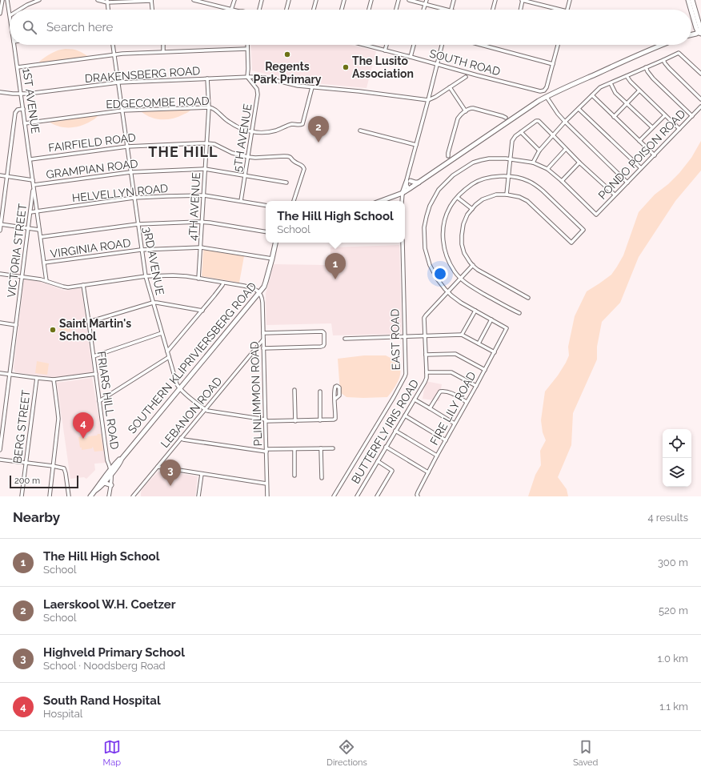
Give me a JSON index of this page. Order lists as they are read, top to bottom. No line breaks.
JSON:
{"streets":{"street":["SOUTH ROAD","DRAKENSBERG ROAD","1ST AVENUE","EDGECOMBE ROAD","5TH AVENUE","FAIRFIELD ROAD","PONDO POISON ROAD","GRAMPIAN ROAD","HELVELLYN ROAD","4TH AVENUE","VIRGINIA ROAD","VICTORIA STREET","3RD AVENUE","EAST ROAD","SOUTHERN KLIPRIVIERSBERG ROAD","PLINLIMMON ROAD","FRIARS HILL ROAD","FIRE LILY ROAD","LEBANON ROAD","BERG STREET","BUTTERFLY IRIS ROAD"]},"crossings":[["DRAKENSBERG ROAD","1ST AVENUE"],["DRAKENSBERG ROAD","5TH AVENUE"],["DRAKENSBERG ROAD","4TH AVENUE"],["DRAKENSBERG ROAD","3RD AVENUE"],["1ST AVENUE","EDGECOMBE ROAD"],["1ST AVENUE","FAIRFIELD ROAD"],["1ST AVENUE","GRAMPIAN ROAD"],["1ST AVENUE","HELVELLYN ROAD"],["1ST AVENUE","VIRGINIA ROAD"],["1ST AVENUE","VICTORIA STREET"],["EDGECOMBE ROAD","5TH AVENUE"],["EDGECOMBE ROAD","4TH AVENUE"],["EDGECOMBE ROAD","3RD AVENUE"],["5TH AVENUE","FAIRFIELD ROAD"],["5TH AVENUE","GRAMPIAN ROAD"],["5TH AVENUE","HELVELLYN ROAD"],["FAIRFIELD ROAD","4TH AVENUE"],["FAIRFIELD ROAD","3RD AVENUE"],["GRAMPIAN ROAD","4TH AVENUE"],["GRAMPIAN ROAD","VICTORIA STREET"],["GRAMPIAN ROAD","3RD AVENUE"],["HELVELLYN ROAD","4TH AVENUE"],["HELVELLYN ROAD","VICTORIA STREET"],["HELVELLYN ROAD","3RD AVENUE"],["4TH AVENUE","VIRGINIA ROAD"],["VIRGINIA ROAD","3RD AVENUE"],["VIRGINIA ROAD","SOUTHERN KLIPRIVIERSBERG ROAD"],["3RD AVENUE","SOUTHERN KLIPRIVIERSBERG ROAD"],["3RD AVENUE","PLINLIMMON ROAD"],["3RD AVENUE","LEBANON ROAD"],["SOUTHERN KLIPRIVIERSBERG ROAD","PLINLIMMON ROAD"],["SOUTHERN KLIPRIVIERSBERG ROAD","FRIARS HILL ROAD"],["PLINLIMMON ROAD","LEBANON ROAD"]],"districts":["THE HILL"],"places":["Regents Park Primary","The Lusito Association","Saint Martin's School"],"scale_bar":"200 m","page":{"search":"Search here","pins":["2","1","4","3"],"popup":["The Hill High School","School"],"scale":"200 m","heading":["Nearby","4 results"],"list":[{"mark":"1","name":"The Hill High School","note":"School","value":"300 m"},{"mark":"2","name":"Laerskool W.H. Coetzer","note":"School","value":"520 m"},{"mark":"3","name":"Highveld Primary School","note":"School · Noodsberg Road","value":"1.0 km"},{"mark":"4","name":"South Rand Hospital","note":"Hospital","value":"1.1 km"}],"nav":["Map","Directions","Saved"]}}
